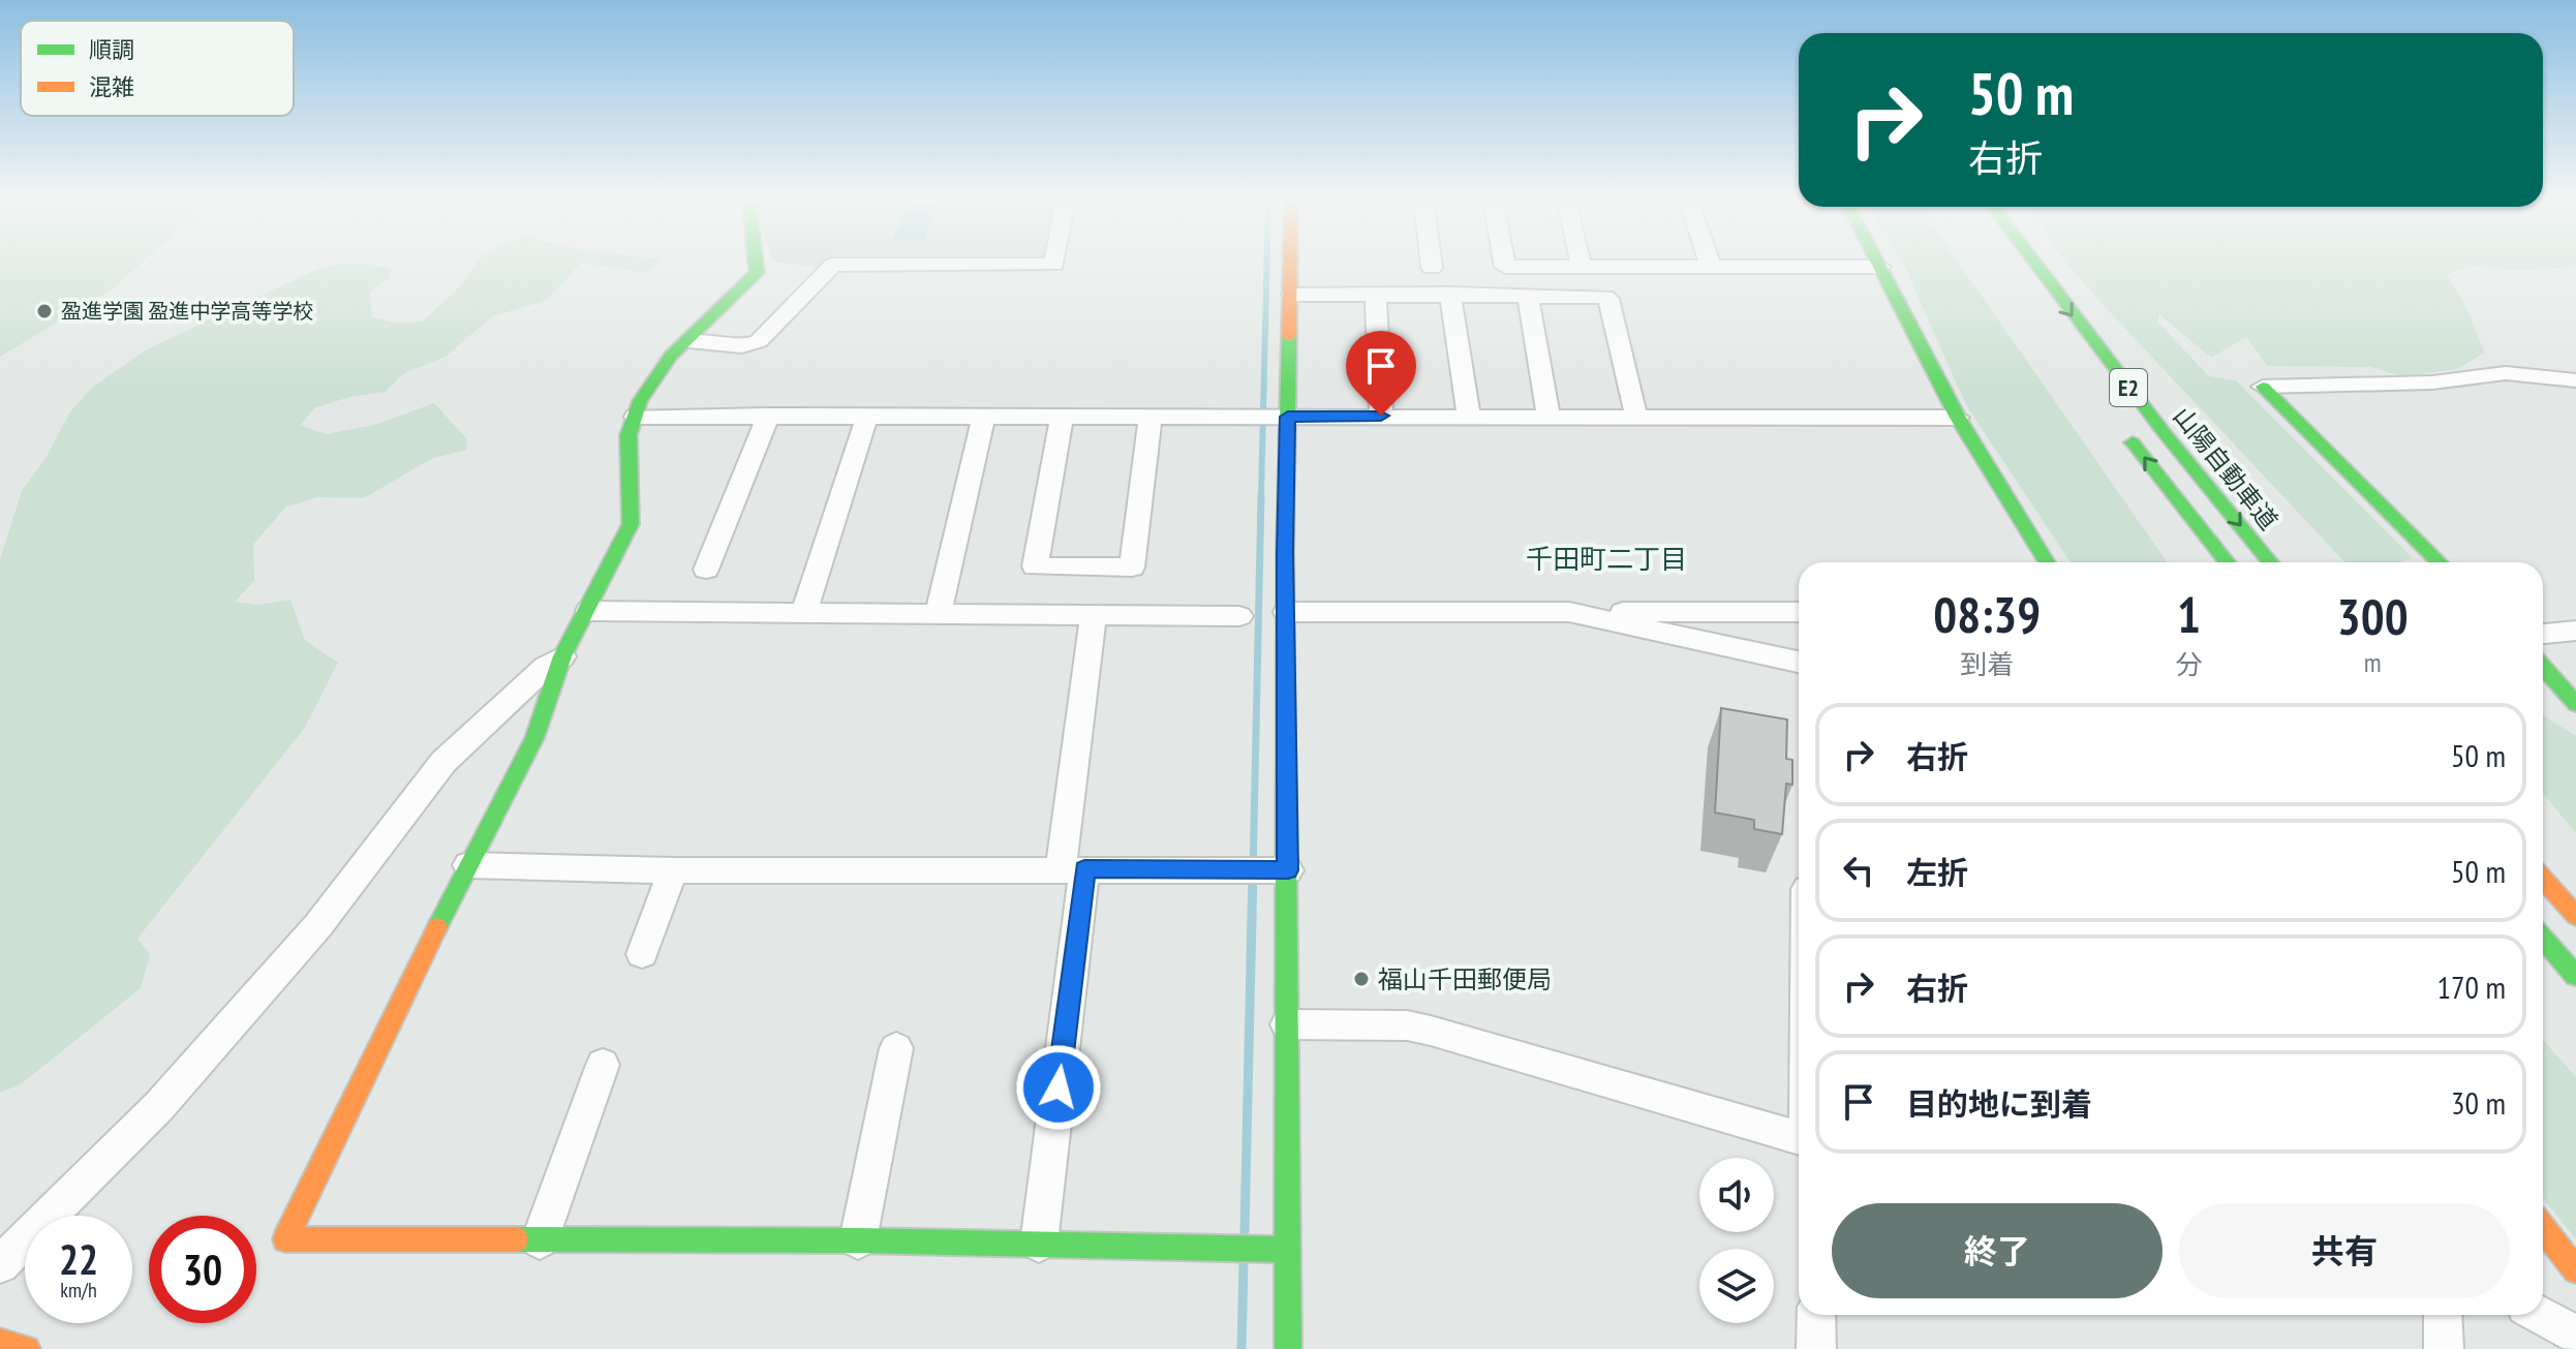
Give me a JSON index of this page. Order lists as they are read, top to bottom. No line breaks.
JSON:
{"streets":{"main road":["E2","山陽自動車道"]},"districts":["千田町二丁目"],"places":["盈進学園 盈進中学高等学校","福山千田郵便局"],"legend":["順調","混雑"],"page":{"turn":["50 m","右折"],"eta":["08:39","到着","1","分","300","m"],"list":[{"name":"右折","value":"50 m"},{"name":"左折","value":"50 m"},{"name":"右折","value":"170 m"},{"name":"目的地に到着","value":"30 m"}],"buttons":["終了","共有"],"speed":"22 km/h","limit":"30"}}
